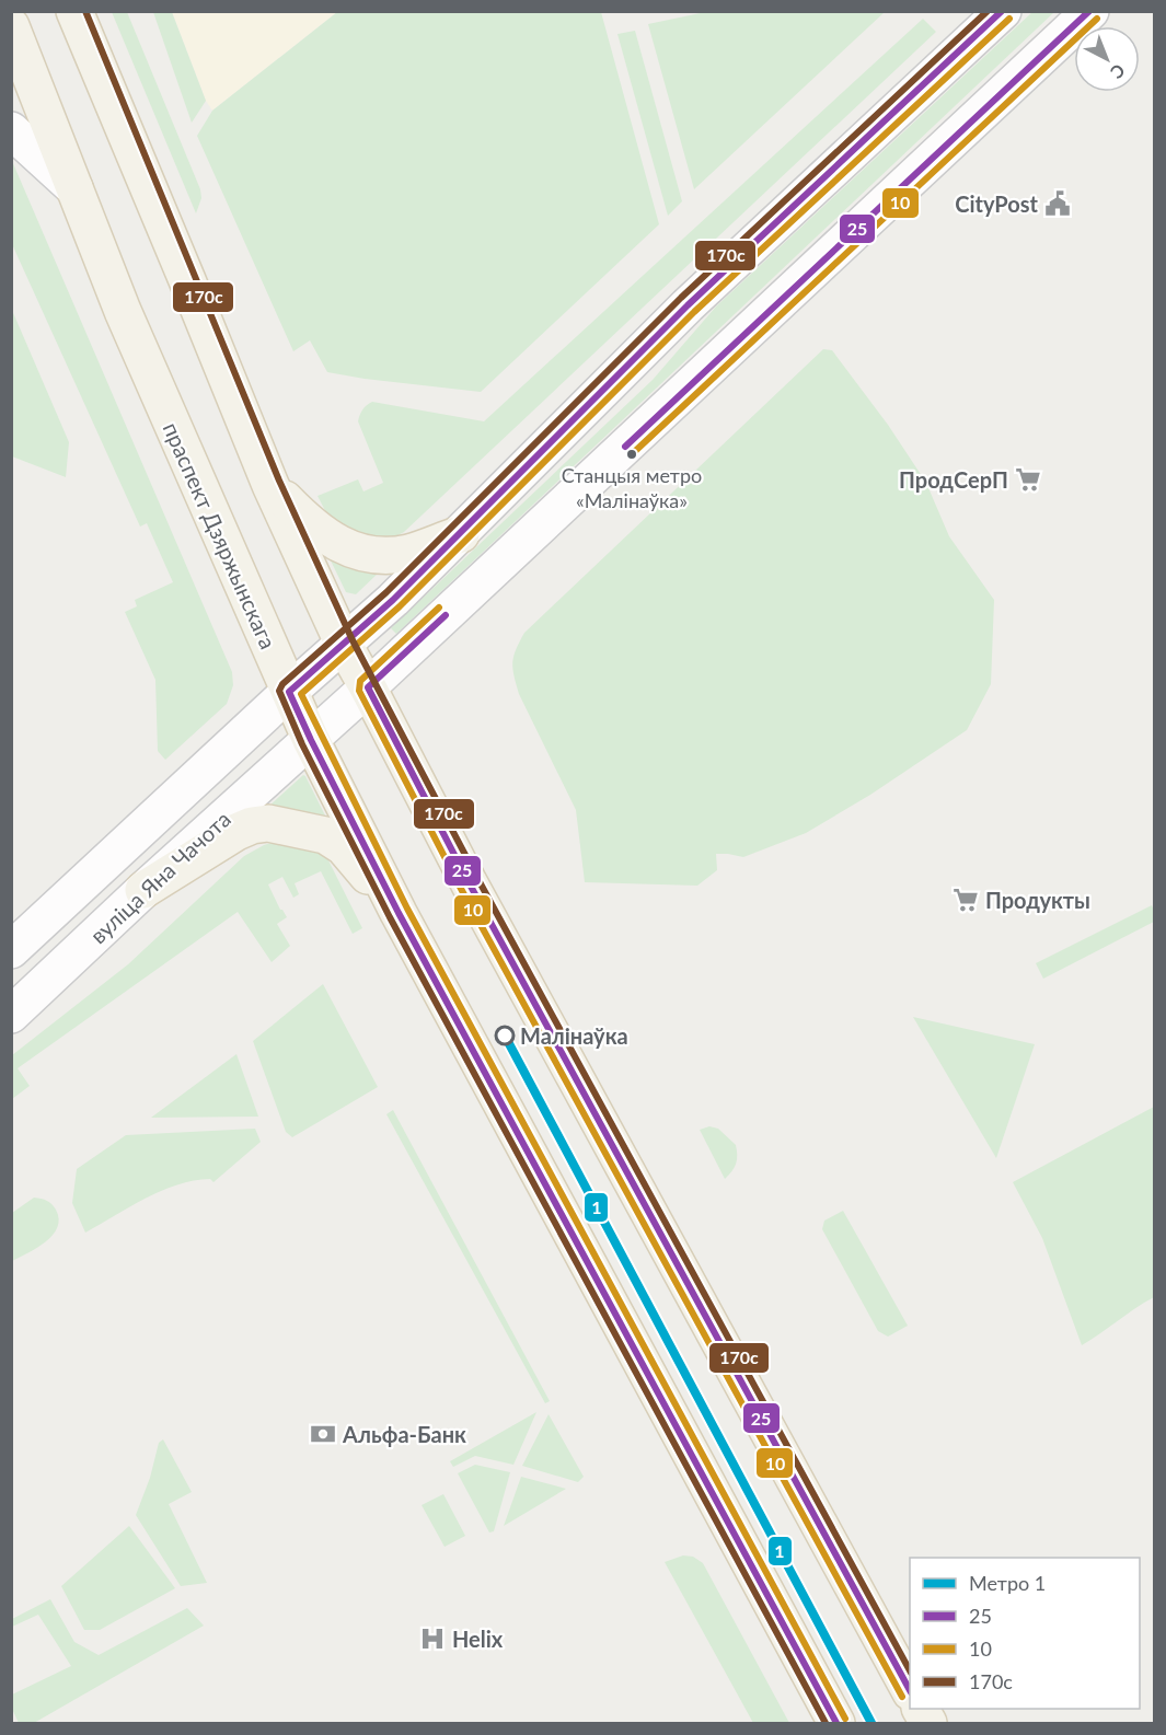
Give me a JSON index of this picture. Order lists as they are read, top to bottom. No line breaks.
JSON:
{"streets":{"main road":["праспект Дзяржынскага","вуліца Яна Чачота"]},"crossings":[["праспект Дзяржынскага","вуліца Яна Чачота"]],"places":{"public building":["CityPost"],"other":["Станцыя метро «Малінаўка»","Малінаўка"],"supermarket":["ПродСерП","Продукты"],"bank":["Альфа-Банк"],"hospital":["Helix"]},"lines":["transit line 25","transit line 170с","transit line 10","metro line 1"],"legend":["Метро 1","25","10","170с"],"north":"bottom right"}
